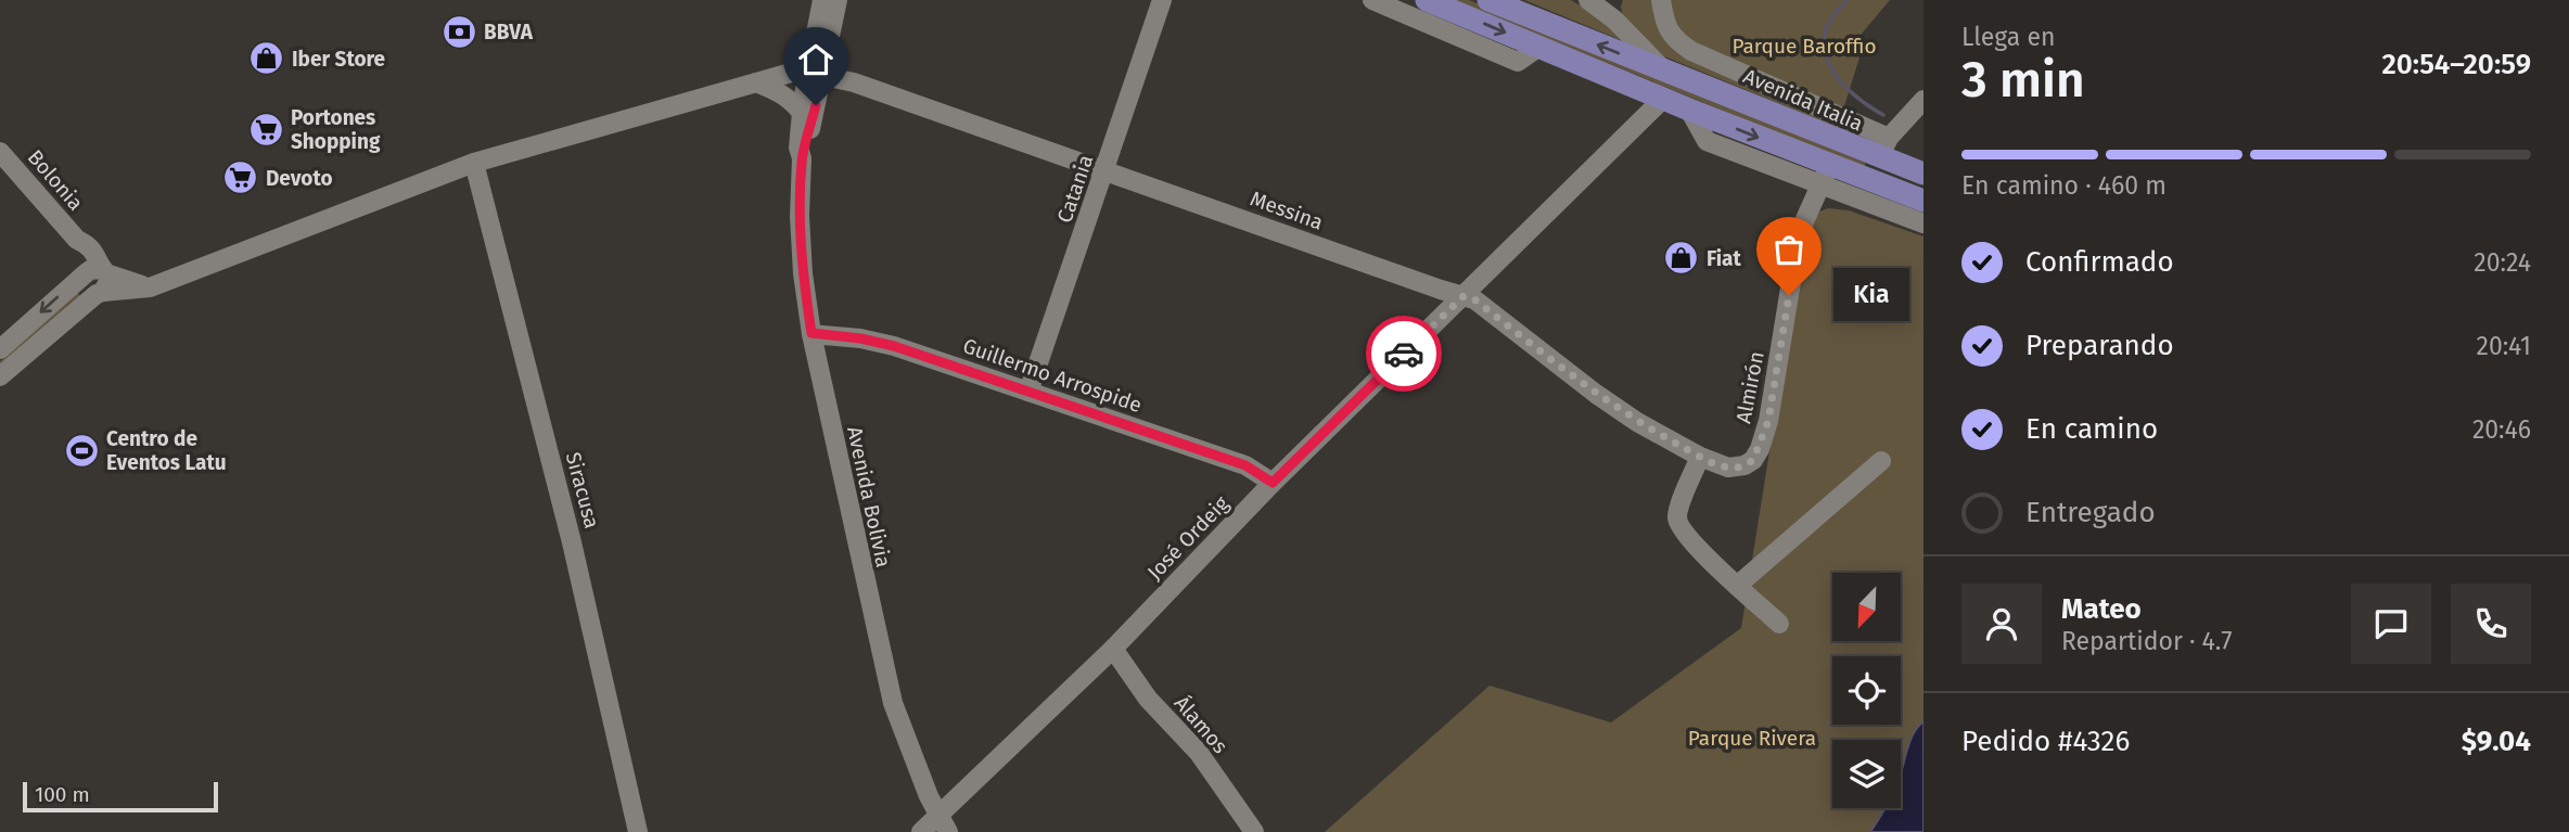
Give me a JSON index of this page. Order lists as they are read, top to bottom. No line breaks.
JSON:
{"streets":{"main road":["Avenida Italia"],"street":["Bolonia","Catania","Messina","Guillermo Arrospide","Almirón","Siracusa","Avenida Bolivia","José Ordeig","Álamos"]},"crossings":[["Catania","Messina"],["Catania","Guillermo Arrospide"],["Messina","Almirón"],["Messina","Avenida Bolivia"],["Messina","José Ordeig"],["Guillermo Arrospide","Avenida Bolivia"],["Guillermo Arrospide","José Ordeig"],["Avenida Bolivia","José Ordeig"],["José Ordeig","Álamos"]],"parks":["Parque Baroffio","Parque Rivera"],"places":{"bank":["BBVA"],"shop":["Iber Store","Fiat"],"supermarket":["Portones Shopping","Devoto"],"other":["Kia"],"sports":["Centro de Eventos Latu"]},"scale_bar":"100 m","north":"bottom left","page":{"heading":["3 min","Llega en","20:54–20:59"],"panel":["Mateo","Repartidor · 4.7","Pedido #4326","$9.04"],"bar":"En camino · 460 m","list":[["Confirmado","20:24"],["Preparando","20:41"],["En camino","20:46"],"Entregado"],"bubble":"Kia","scale":"100 m"}}
